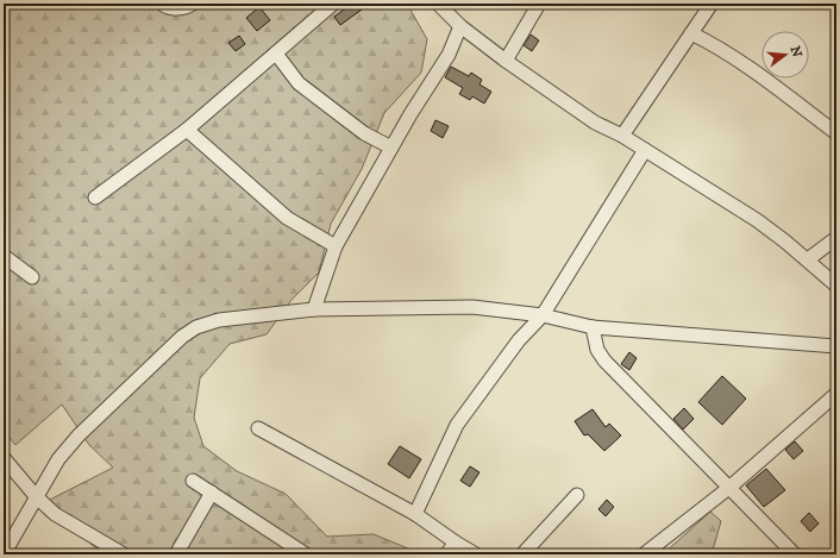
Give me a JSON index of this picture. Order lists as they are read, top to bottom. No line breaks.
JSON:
{"north":"right"}
